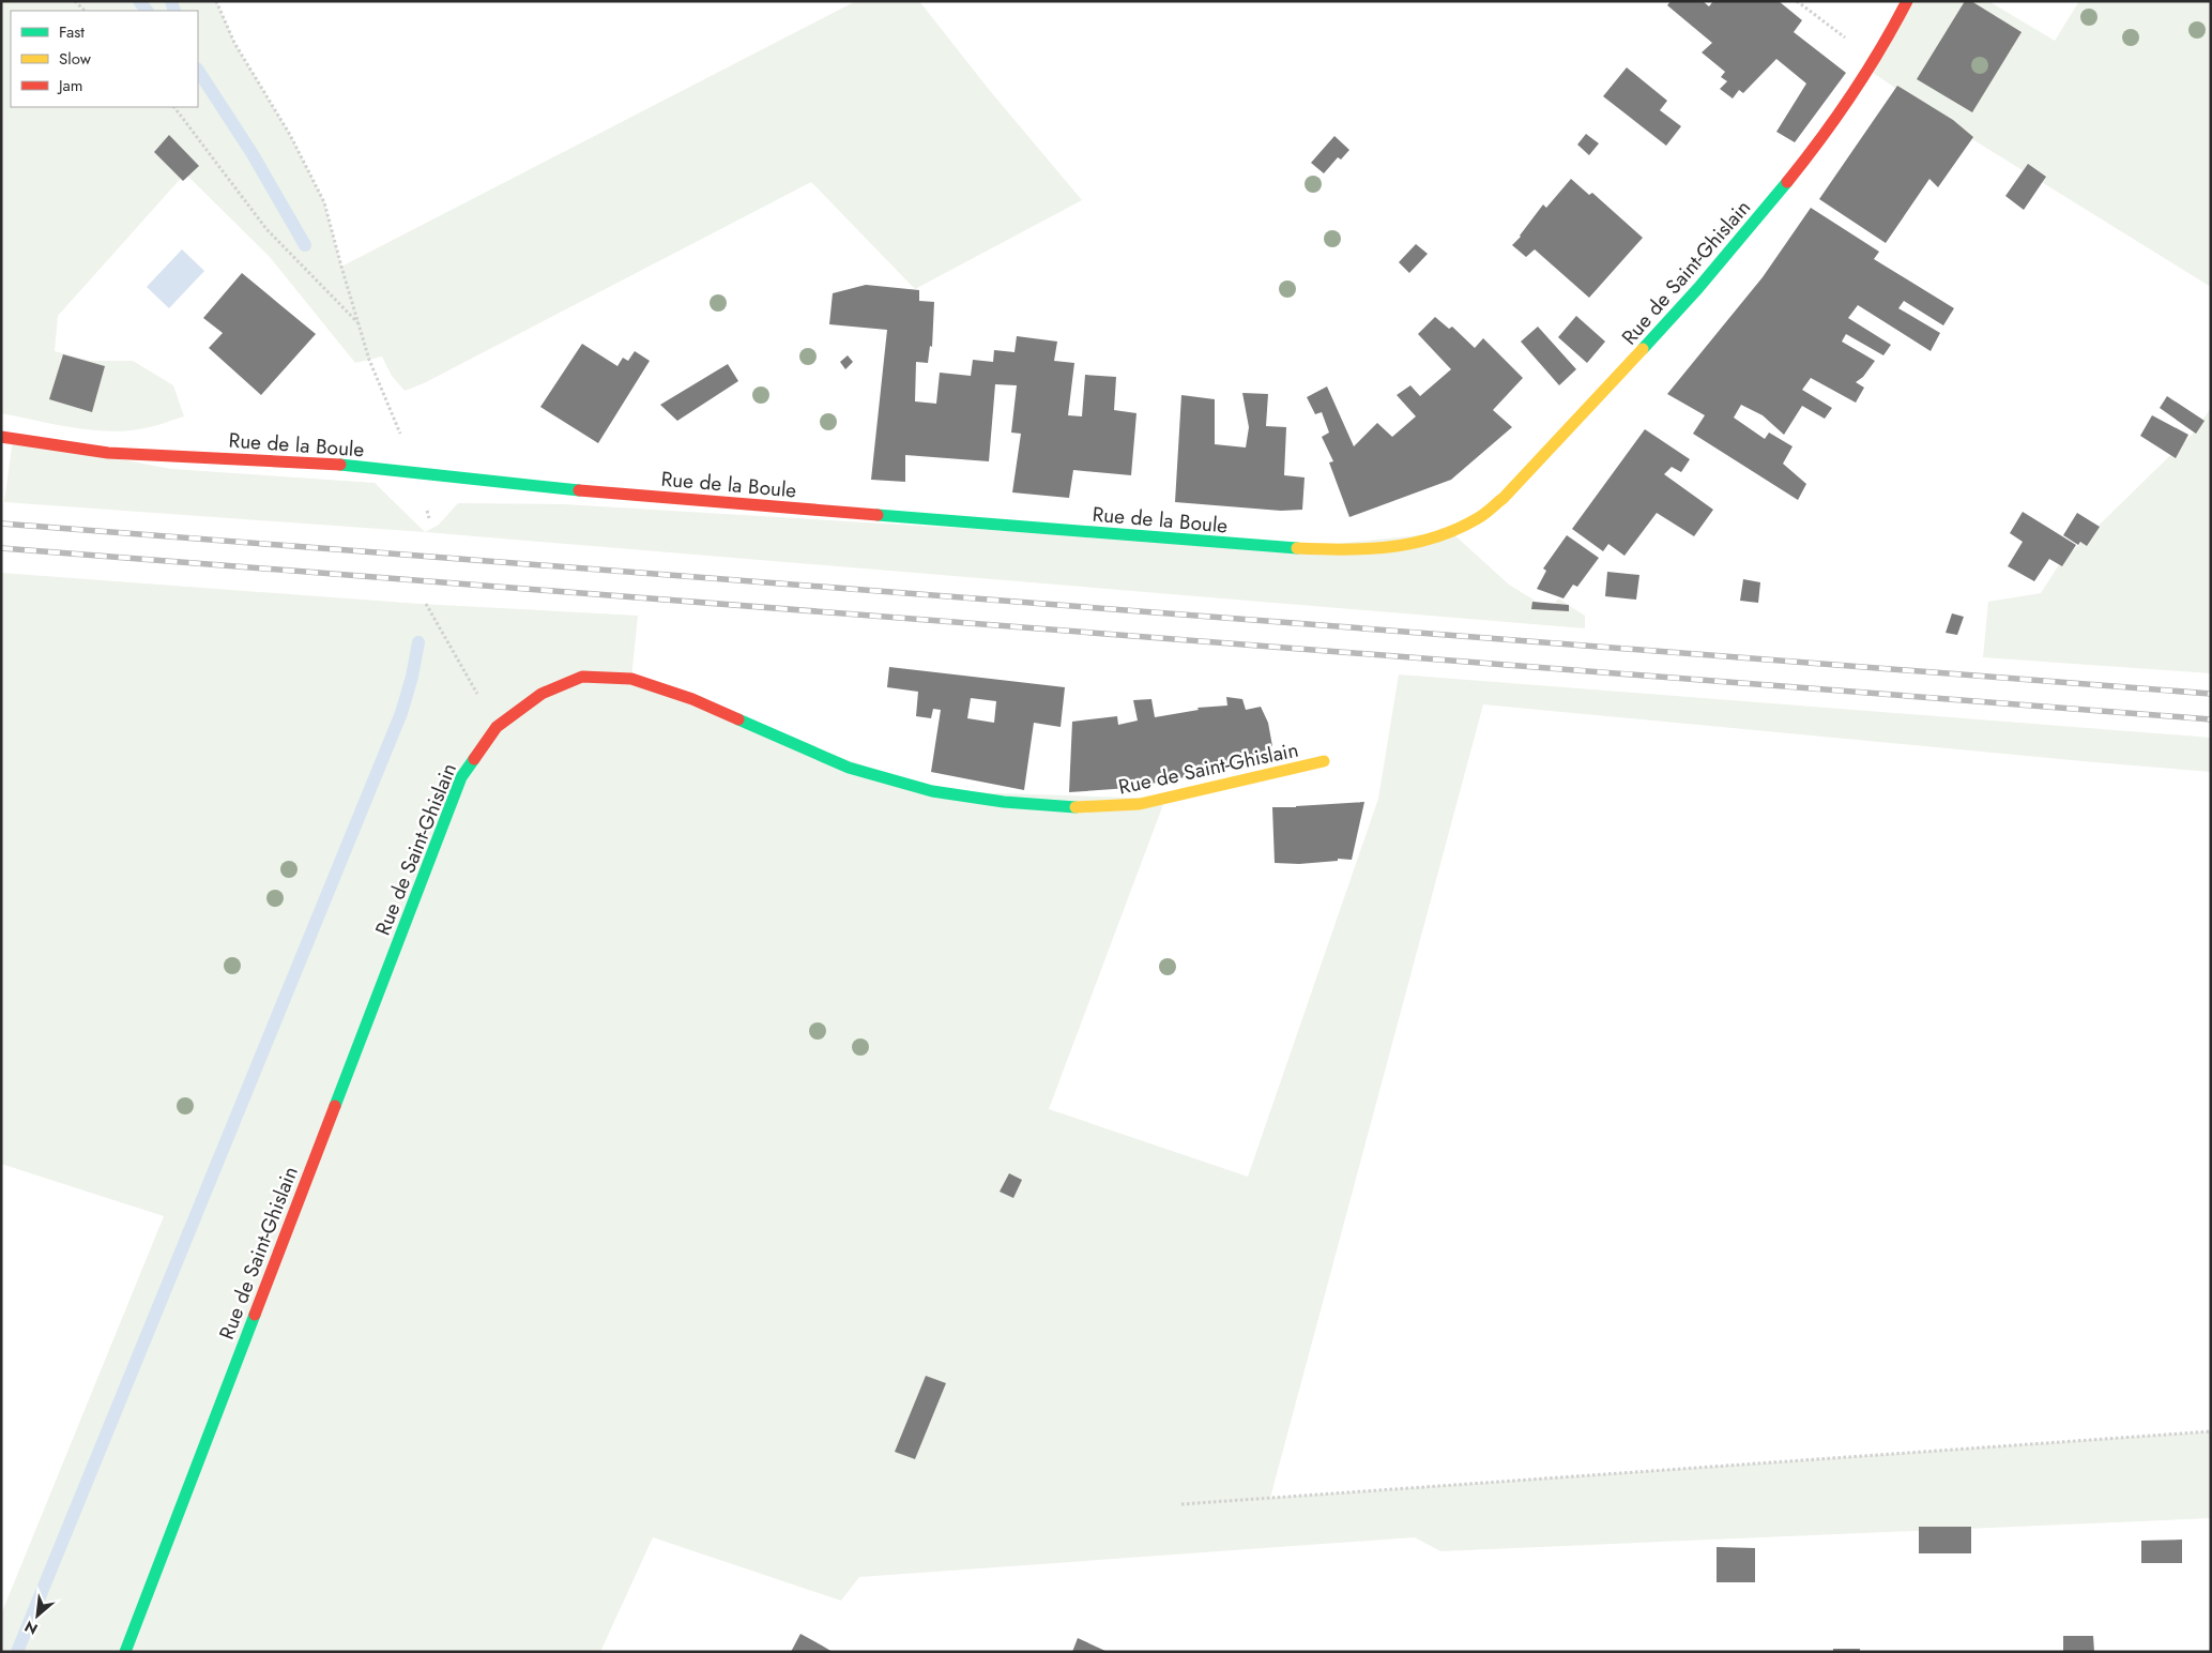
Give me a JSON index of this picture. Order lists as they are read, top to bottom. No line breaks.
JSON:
{"streets":{"street":["Rue de Saint-Ghislain","Rue de la Boule"]},"crossings":[["Rue de Saint-Ghislain","Rue de la Boule"]],"legend":["Fast","Slow","Jam"],"north":"bottom left"}
